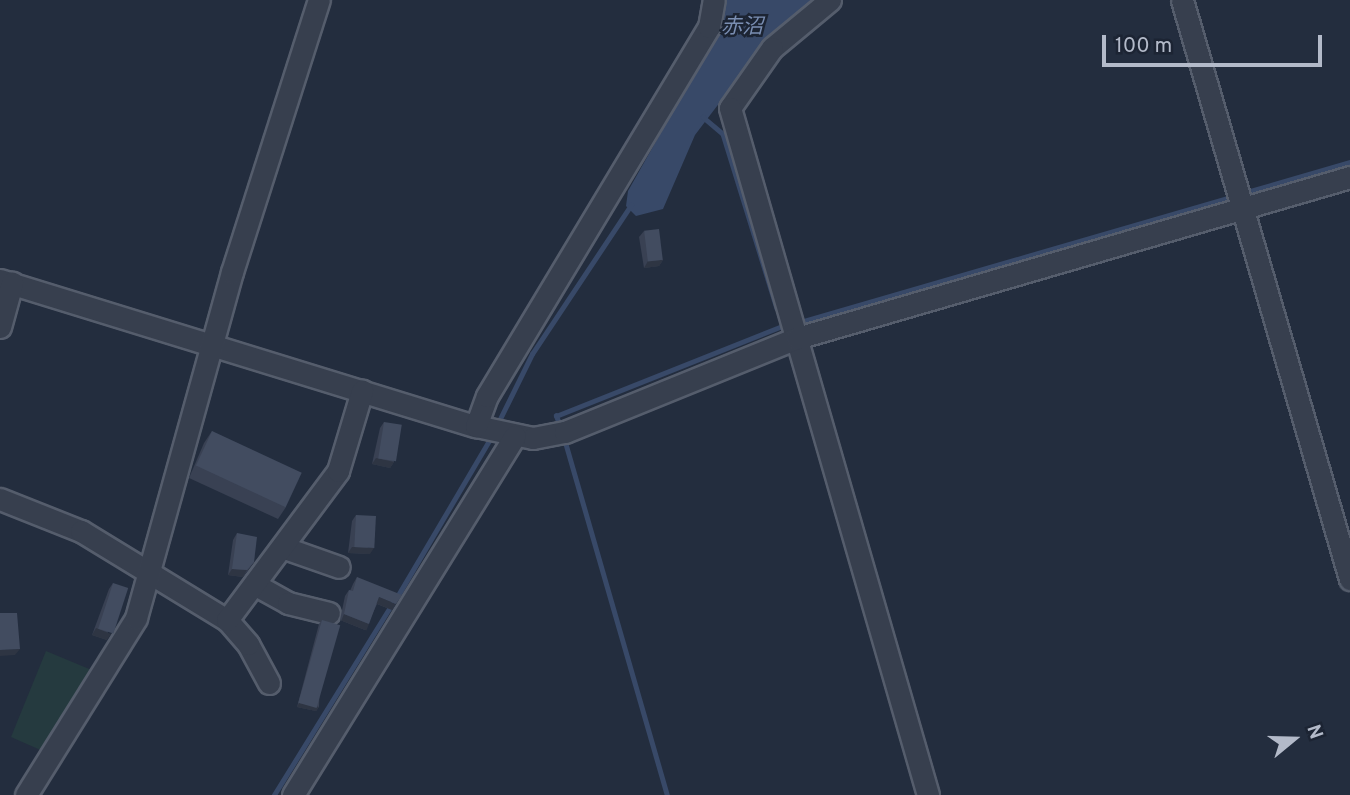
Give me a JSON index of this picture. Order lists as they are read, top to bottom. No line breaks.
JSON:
{"water":["赤沼"],"scale_bar":"100 m","north":"right"}
